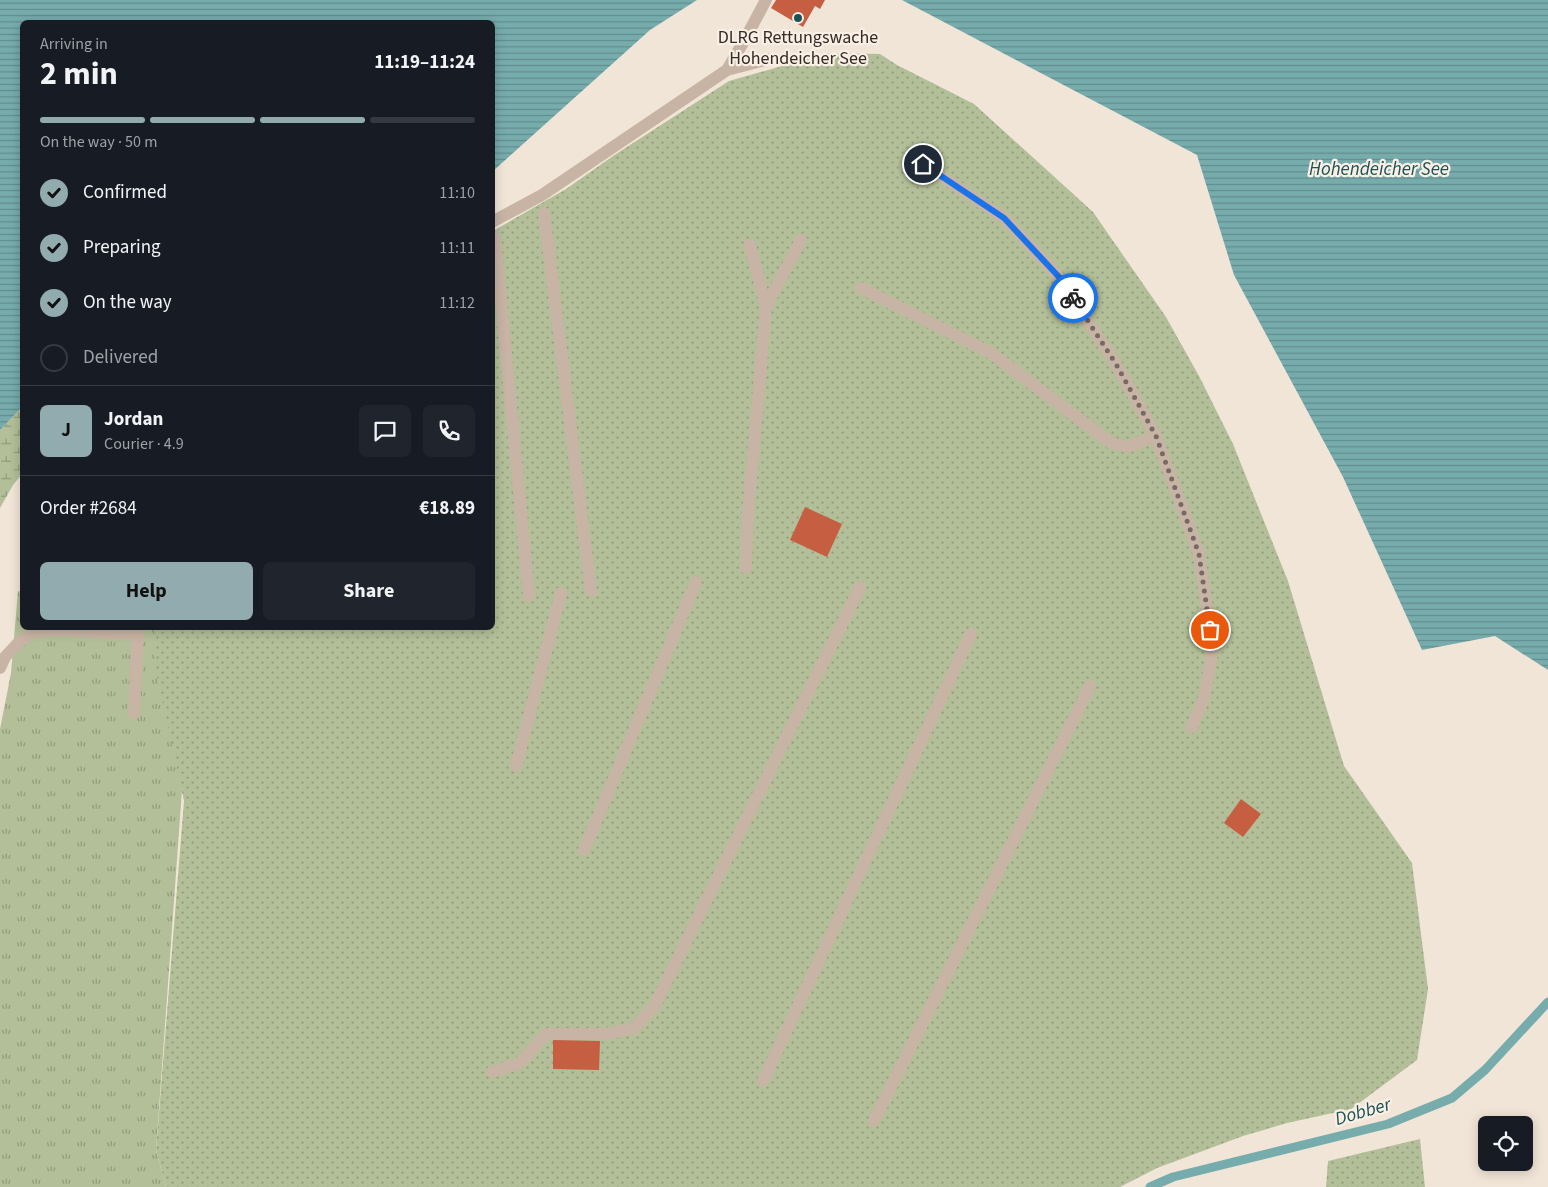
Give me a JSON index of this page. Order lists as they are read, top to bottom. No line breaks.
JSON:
{"water":["Hohendeicher See","Dobber"],"places":["DLRG Rettungswache Hohendeicher See"],"page":{"heading":["2 min","Arriving in","11:19–11:24"],"panel":["Jordan","Courier · 4.9","Order #2684","€18.89"],"bar":"On the way · 50 m","list":[["Confirmed","11:10"],["Preparing","11:11"],["On the way","11:12"],"Delivered"],"round":"J","buttons":["Help","Share"]}}
